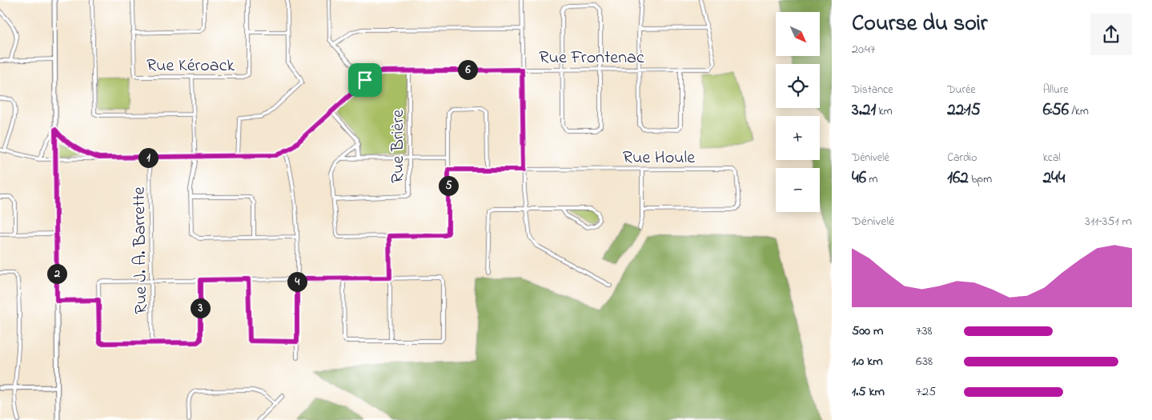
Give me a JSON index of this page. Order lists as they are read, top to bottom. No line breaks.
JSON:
{"streets":{"street":["Rue Frontenac","Rue Kéroack","Rue Brière","Rue Houle","Rue J. A. Barrette"]},"crossings":[["Rue Frontenac","Rue Brière"],["Rue Frontenac","Rue J. A. Barrette"]],"north":"bottom right","page":{"heading":["Course du soir","20:47"],"map_buttons":["+","−"],"pins":["6","1","5","2","4","3"],"stats":[["Distance","3.21 km"],["Durée","22:15"],["Allure","6:56 /km"],["Dénivelé","46 m"],["Cardio","162 bpm"],["kcal","244"]],"chart":["Dénivelé","311–351 m"],"list":[{"name":"500 m","note":"7:38"},{"name":"1.0 km","note":"6:38"},{"name":"1.5 km","note":"7:25"}]}}
